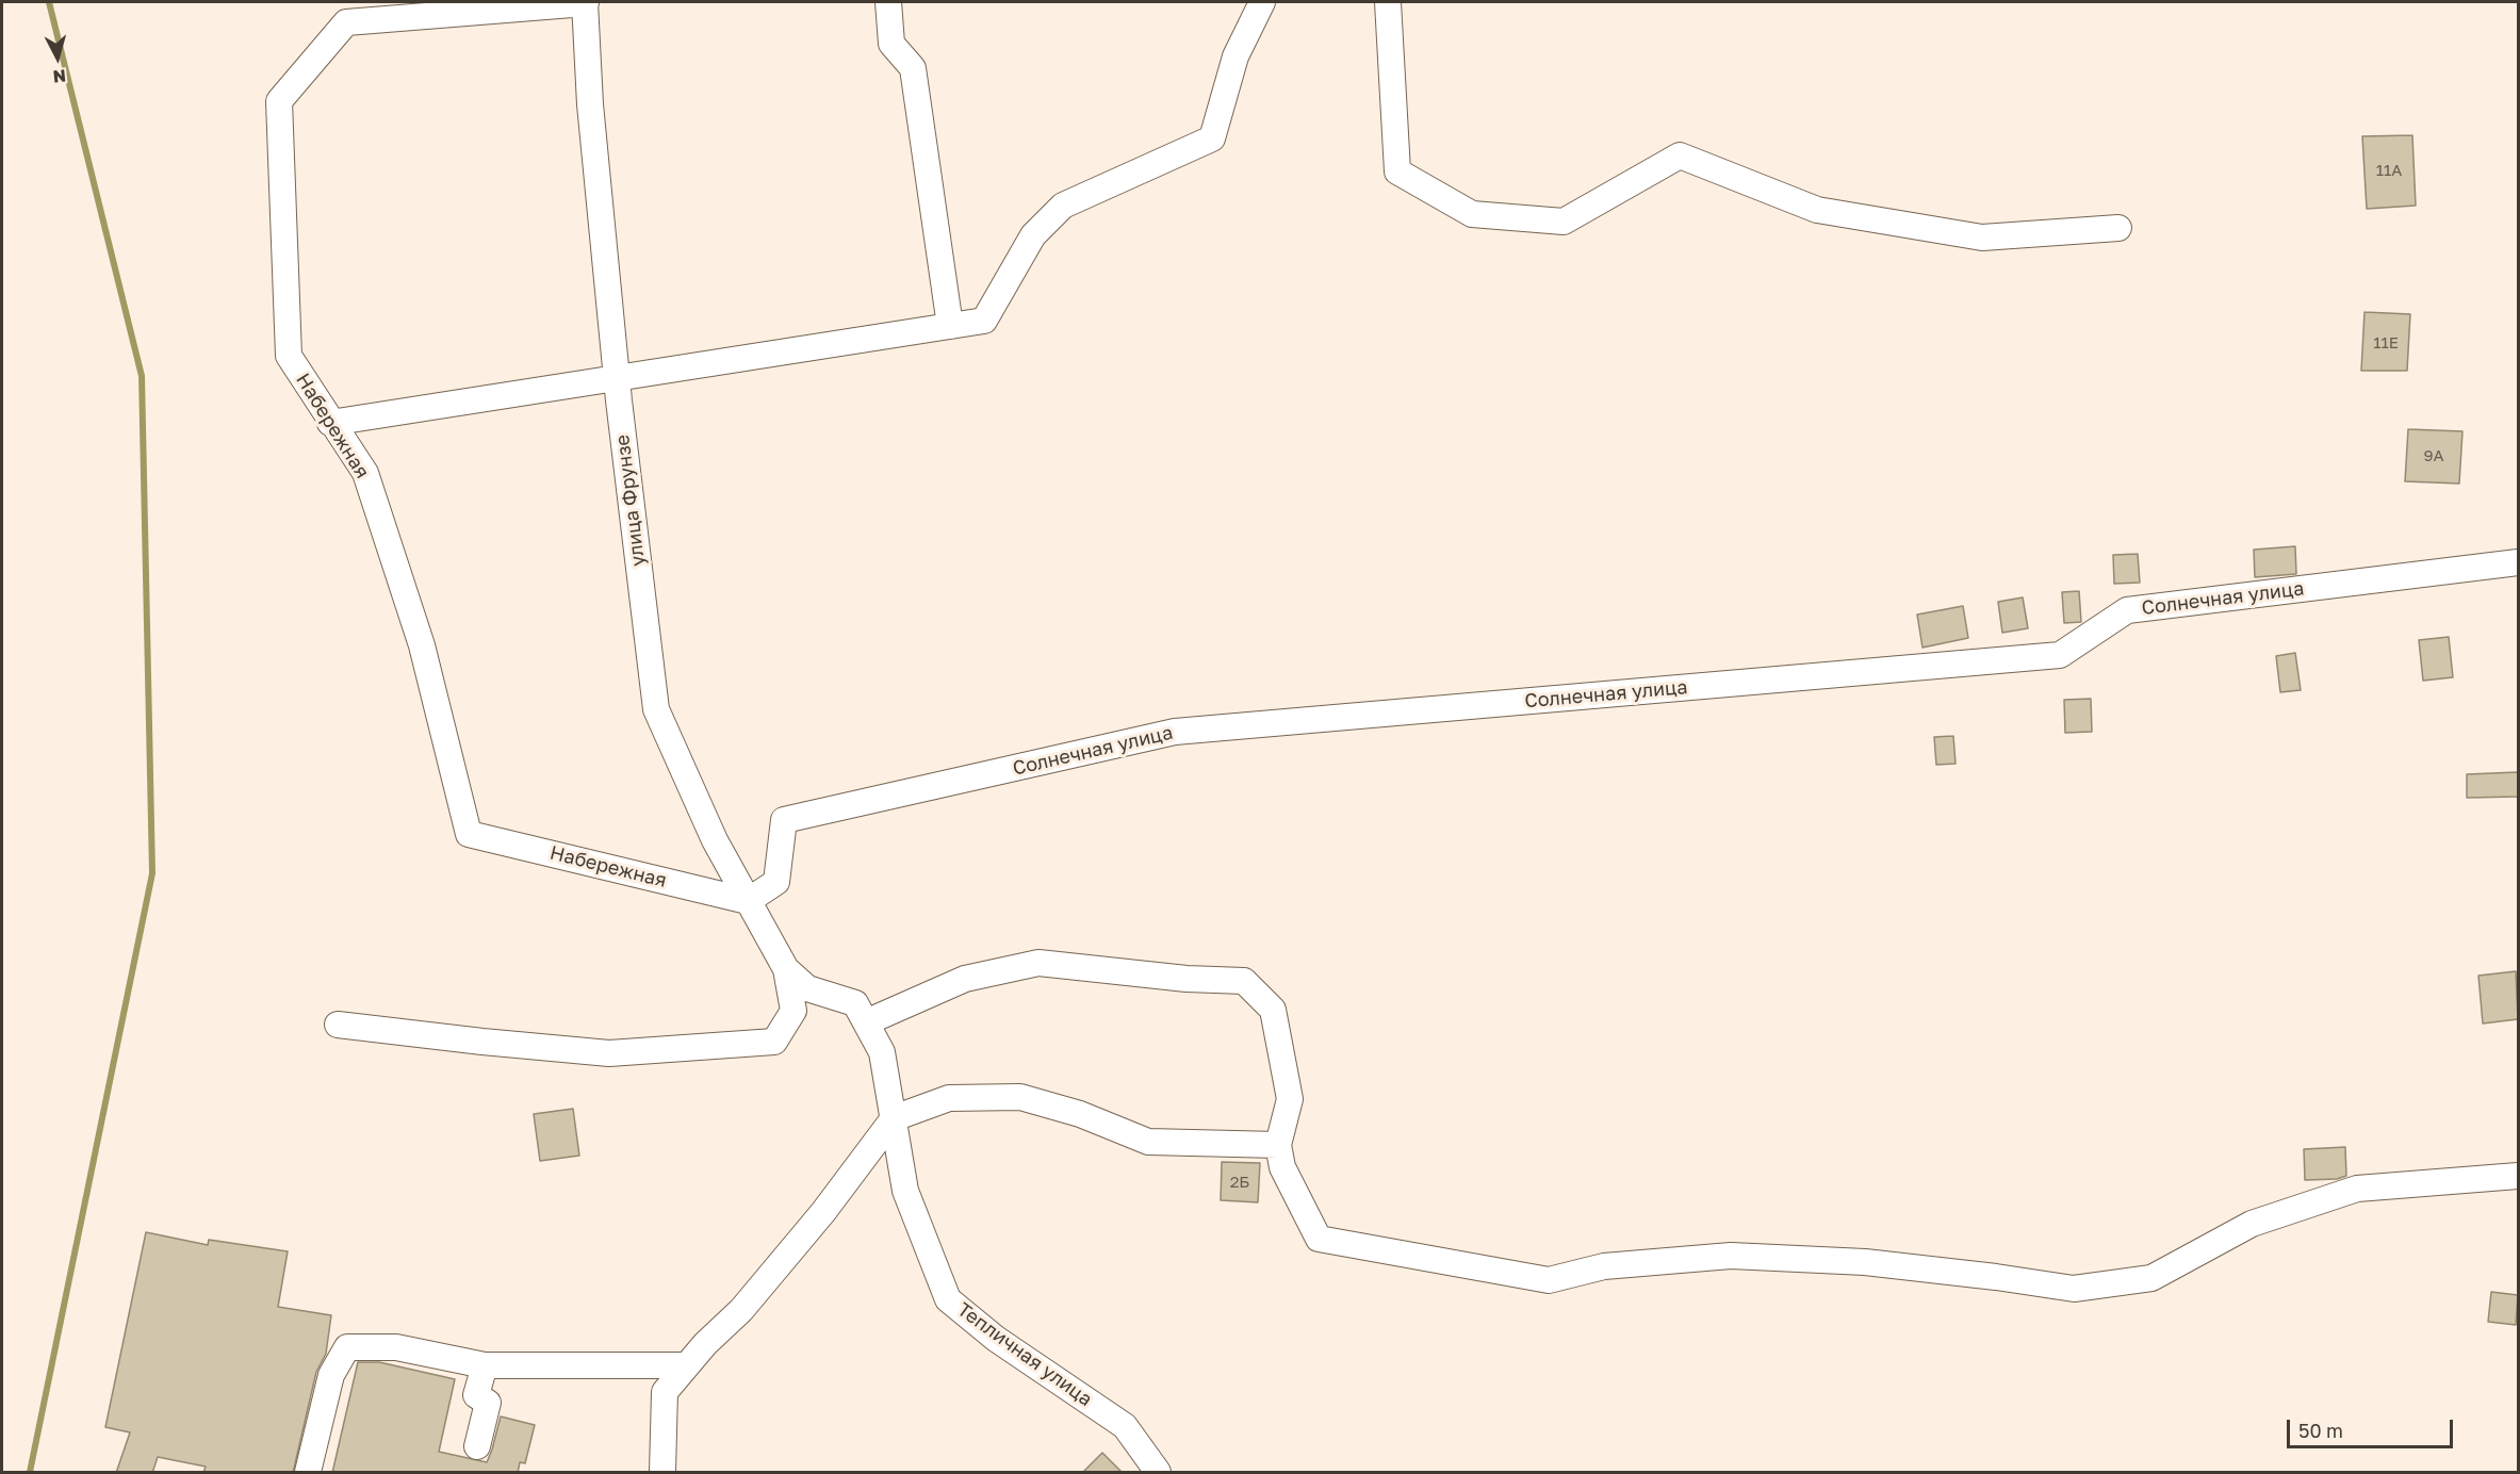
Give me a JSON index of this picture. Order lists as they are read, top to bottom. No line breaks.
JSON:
{"streets":{"street":["Набережная","улица Фрунзе","Солнечная улица","Тепличная улица"]},"crossings":[["Набережная","улица Фрунзе"],["Набережная","Солнечная улица"],["улица Фрунзе","Солнечная улица"],["улица Фрунзе","Тепличная улица"]],"house_numbers":["11А","11Е","9А","2Б"],"scale_bar":"50 m","north":"bottom"}
